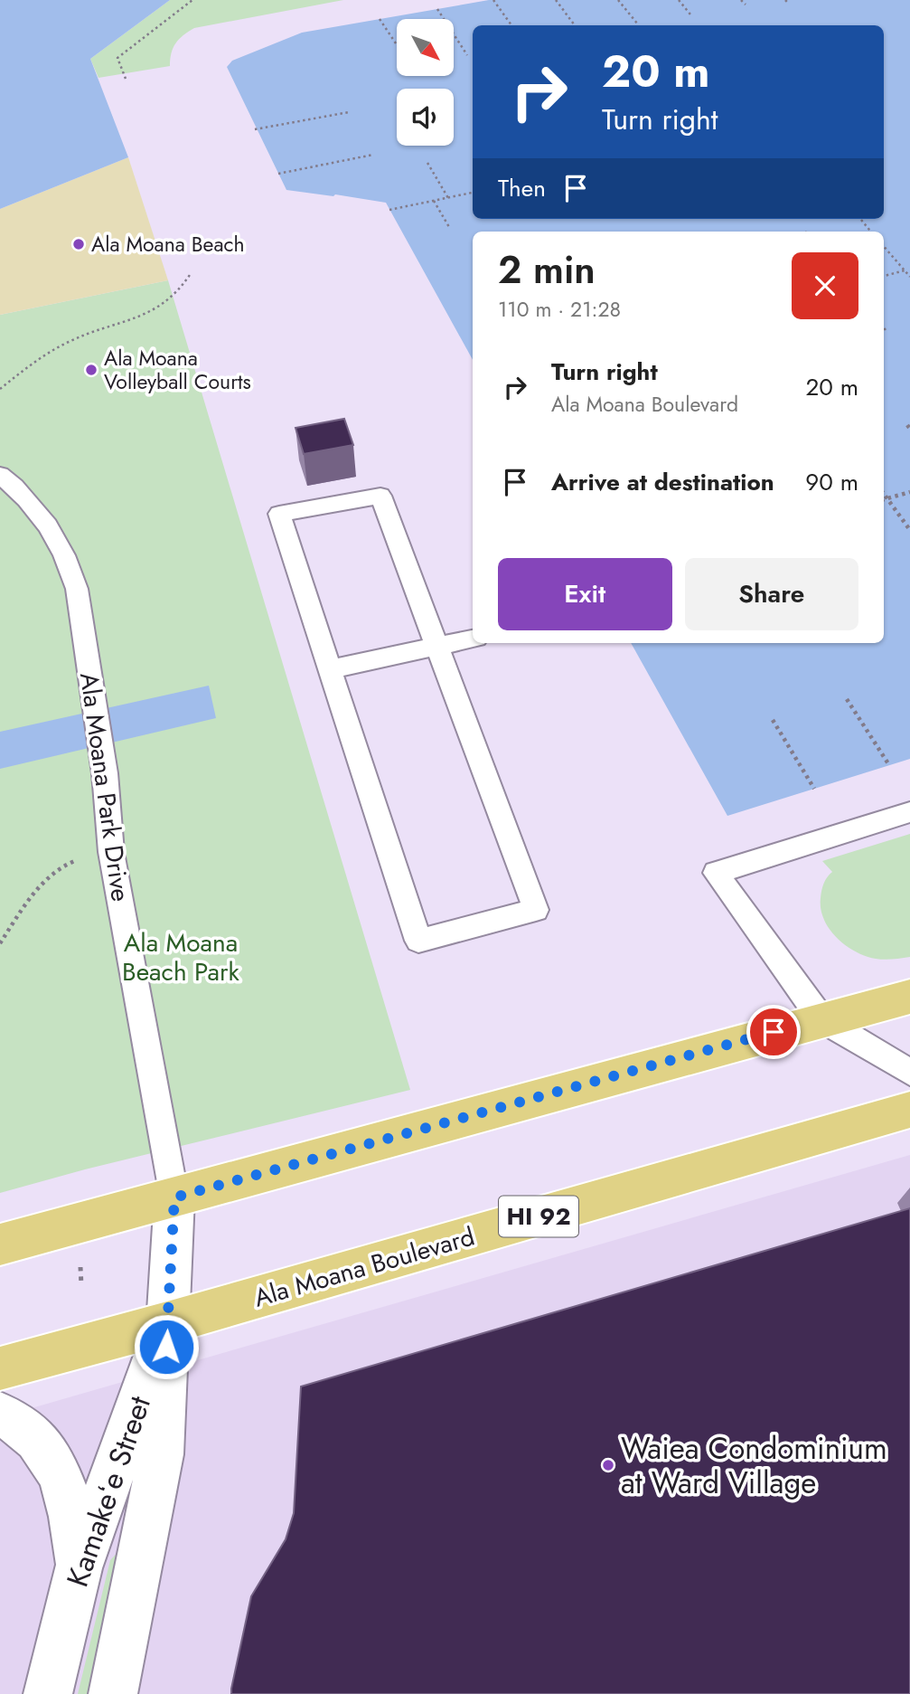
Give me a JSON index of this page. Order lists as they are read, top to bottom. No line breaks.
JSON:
{"streets":{"main road":["HI 92","Ala Moana Boulevard"],"street":["Kamakeʻe Street"],"lane":["Ala Moana Park Drive"]},"crossings":[["Ala Moana Boulevard","Kamakeʻe Street"]],"parks":["Ala Moana Beach Park"],"places":["Ala Moana Beach","Ala Moana Volleyball Courts","Waiea Condominium at Ward Village"],"north":"bottom right","page":{"turn":["20 m","Turn right"],"then":"Then","heading":["2 min","110 m · 21:28"],"list":[{"name":"Turn right","note":"Ala Moana Boulevard","value":"20 m"},{"name":"Arrive at destination","value":"90 m"}],"buttons":["Exit","Share"]}}
